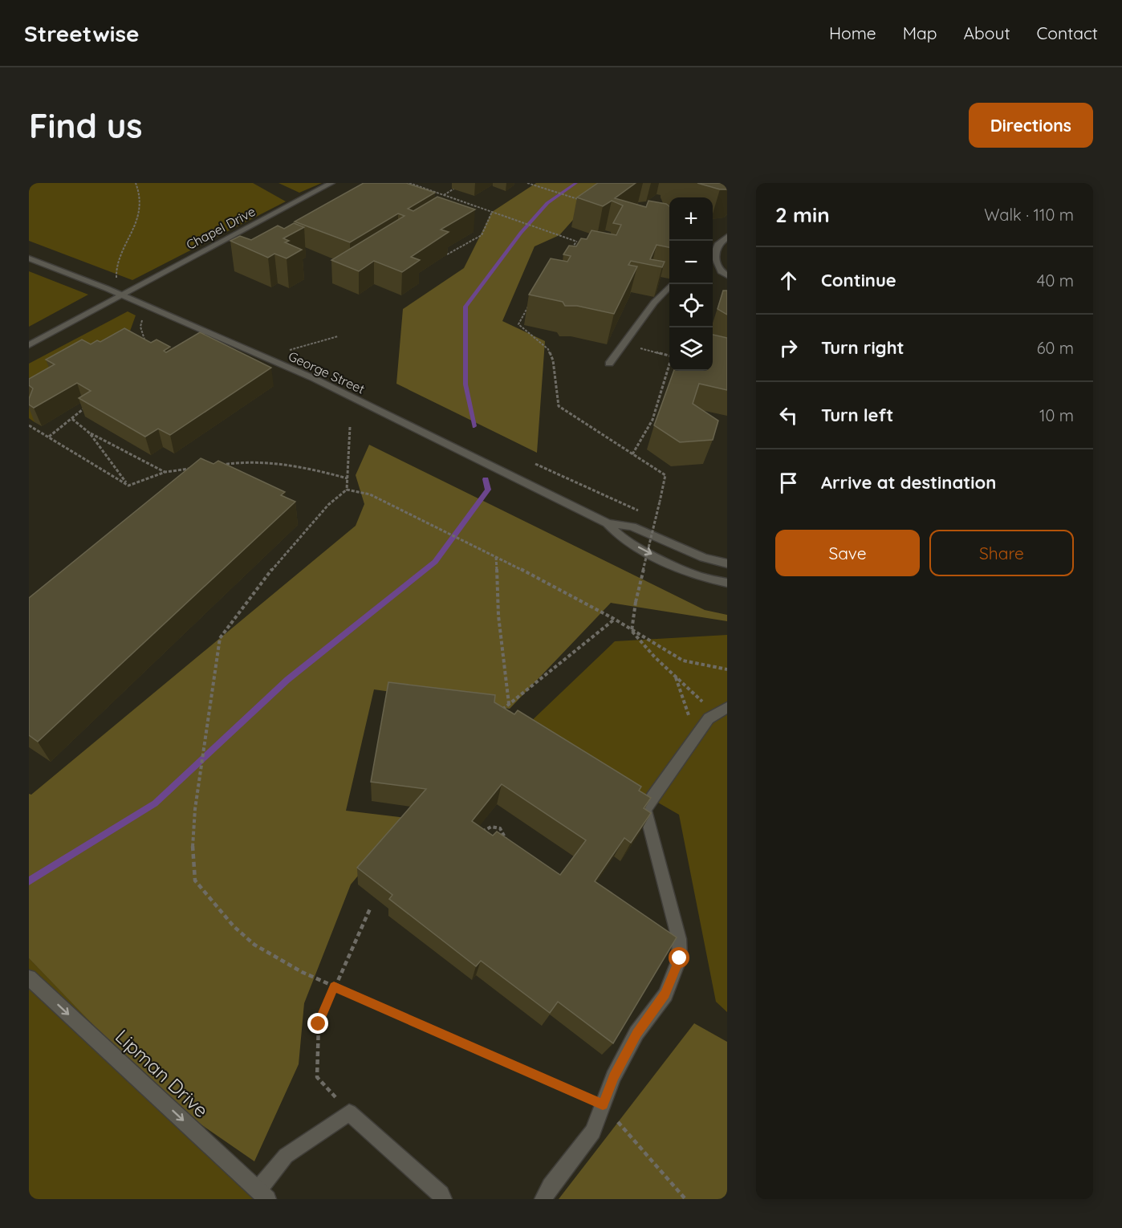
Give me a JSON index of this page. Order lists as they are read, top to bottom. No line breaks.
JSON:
{"streets":{"street":["Chapel Drive","George Street","Lipman Drive"]},"crossings":[["Chapel Drive","George Street"]],"one_way":["Lipman Drive"],"page":{"header":"Streetwise","nav":["Home","Map","About","Contact"],"buttons":["Directions",["Save","Share"]],"title":"Find us","heading":["2 min","Walk · 110 m"],"map_buttons":["+","−"],"list":[["Continue","40 m"],["Turn right","60 m"],["Turn left","10 m"],"Arrive at destination"]}}
